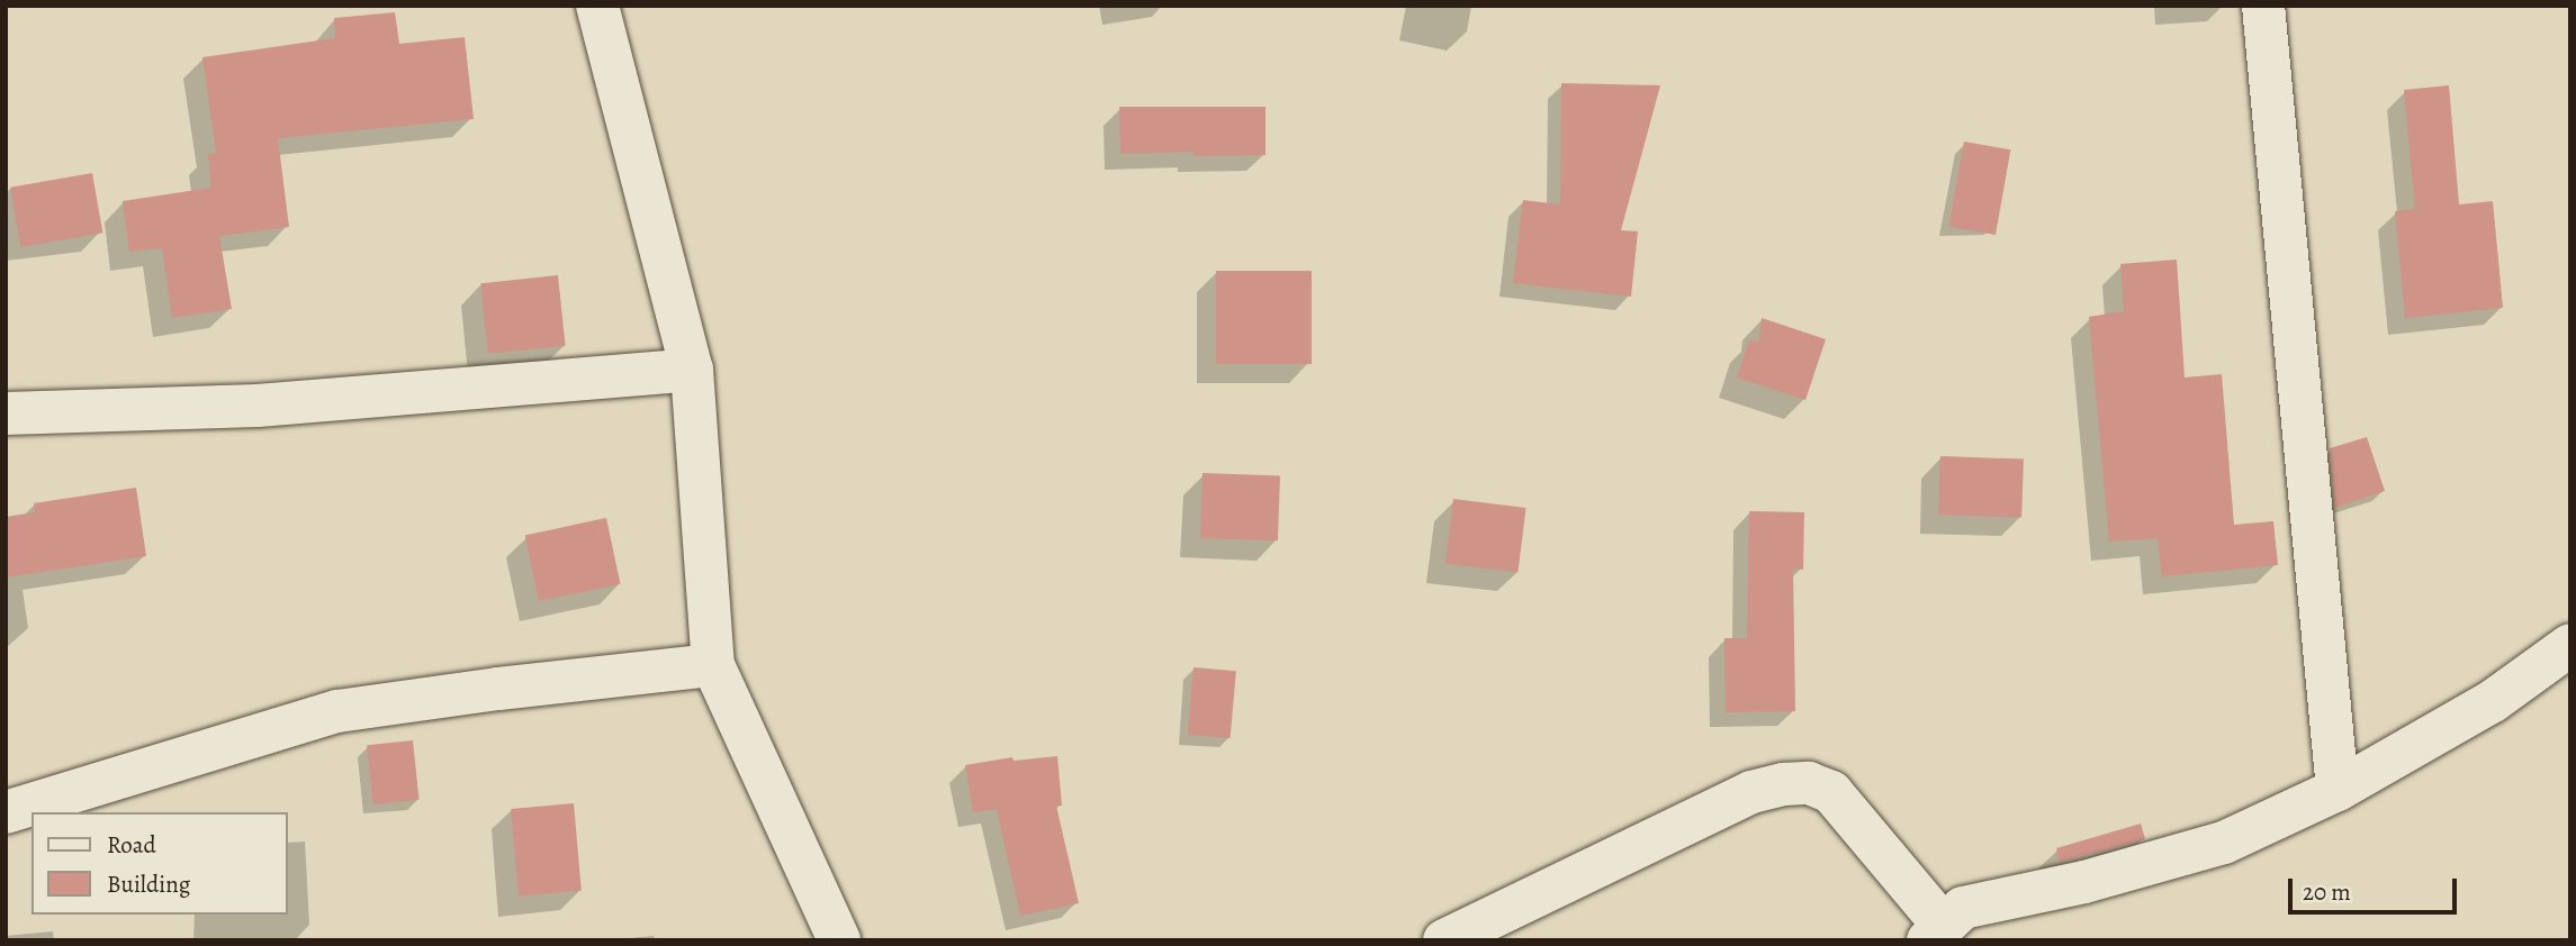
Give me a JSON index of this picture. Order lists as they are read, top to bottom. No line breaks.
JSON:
{"legend":["Road","Building"],"scale_bar":"20 m"}
